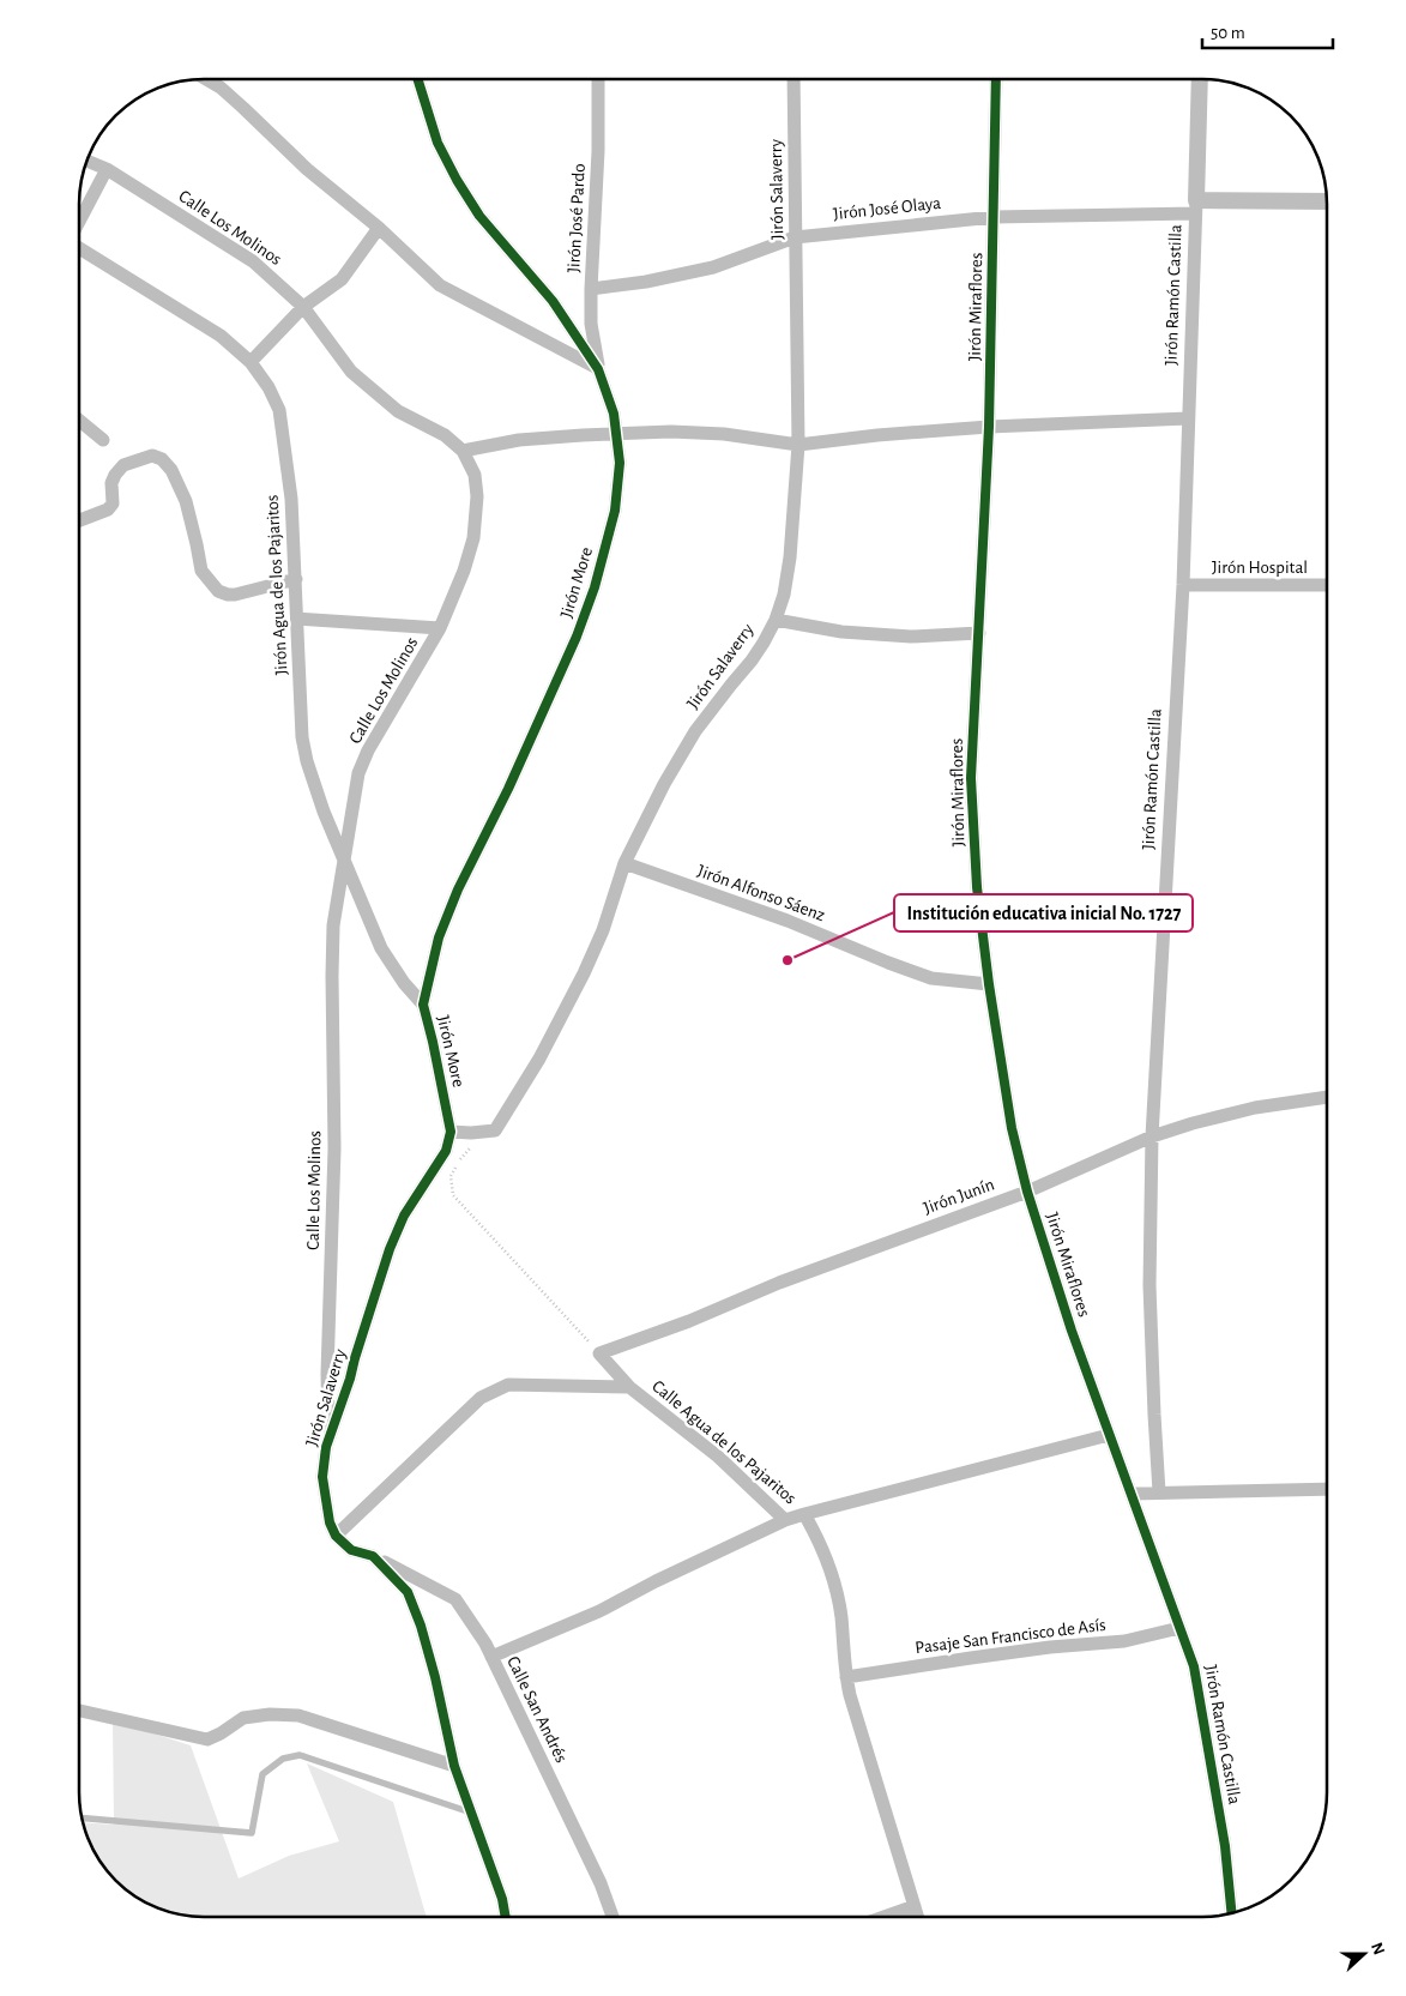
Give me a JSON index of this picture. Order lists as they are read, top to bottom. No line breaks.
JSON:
{"streets":{"street":["Jirón Salaverry","Jirón José Olaya","Jirón José Pardo","Calle Los Molinos","Jirón Ramón Castilla","Jirón Miraflores","Jirón Hospital","Jirón More","Jirón Agua de los Pajaritos","Jirón Alfonso Sáenz","Jirón Junín","Calle Agua de los Pajaritos","Pasaje San Francisco de Asís","Calle San Andrés"]},"crossings":[["Jirón Salaverry","Jirón José Olaya"],["Jirón Salaverry","Calle Los Molinos"],["Jirón Salaverry","Jirón More"],["Jirón Salaverry","Jirón Alfonso Sáenz"],["Jirón José Olaya","Jirón José Pardo"],["Jirón José Olaya","Jirón Ramón Castilla"],["Jirón José Olaya","Jirón Miraflores"],["Jirón José Pardo","Jirón More"],["Calle Los Molinos","Jirón Agua de los Pajaritos"],["Jirón Ramón Castilla","Jirón Miraflores"],["Jirón Ramón Castilla","Jirón Hospital"],["Jirón Ramón Castilla","Jirón Junín"],["Jirón Ramón Castilla","Pasaje San Francisco de Asís"],["Jirón Miraflores","Jirón Alfonso Sáenz"],["Jirón Miraflores","Jirón Junín"],["Jirón More","Jirón Agua de los Pajaritos"],["Jirón Junín","Calle Agua de los Pajaritos"],["Calle Agua de los Pajaritos","Pasaje San Francisco de Asís"]],"places":["Institución educativa inicial No. 1727"],"scale_bar":"50 m","north":"right"}
